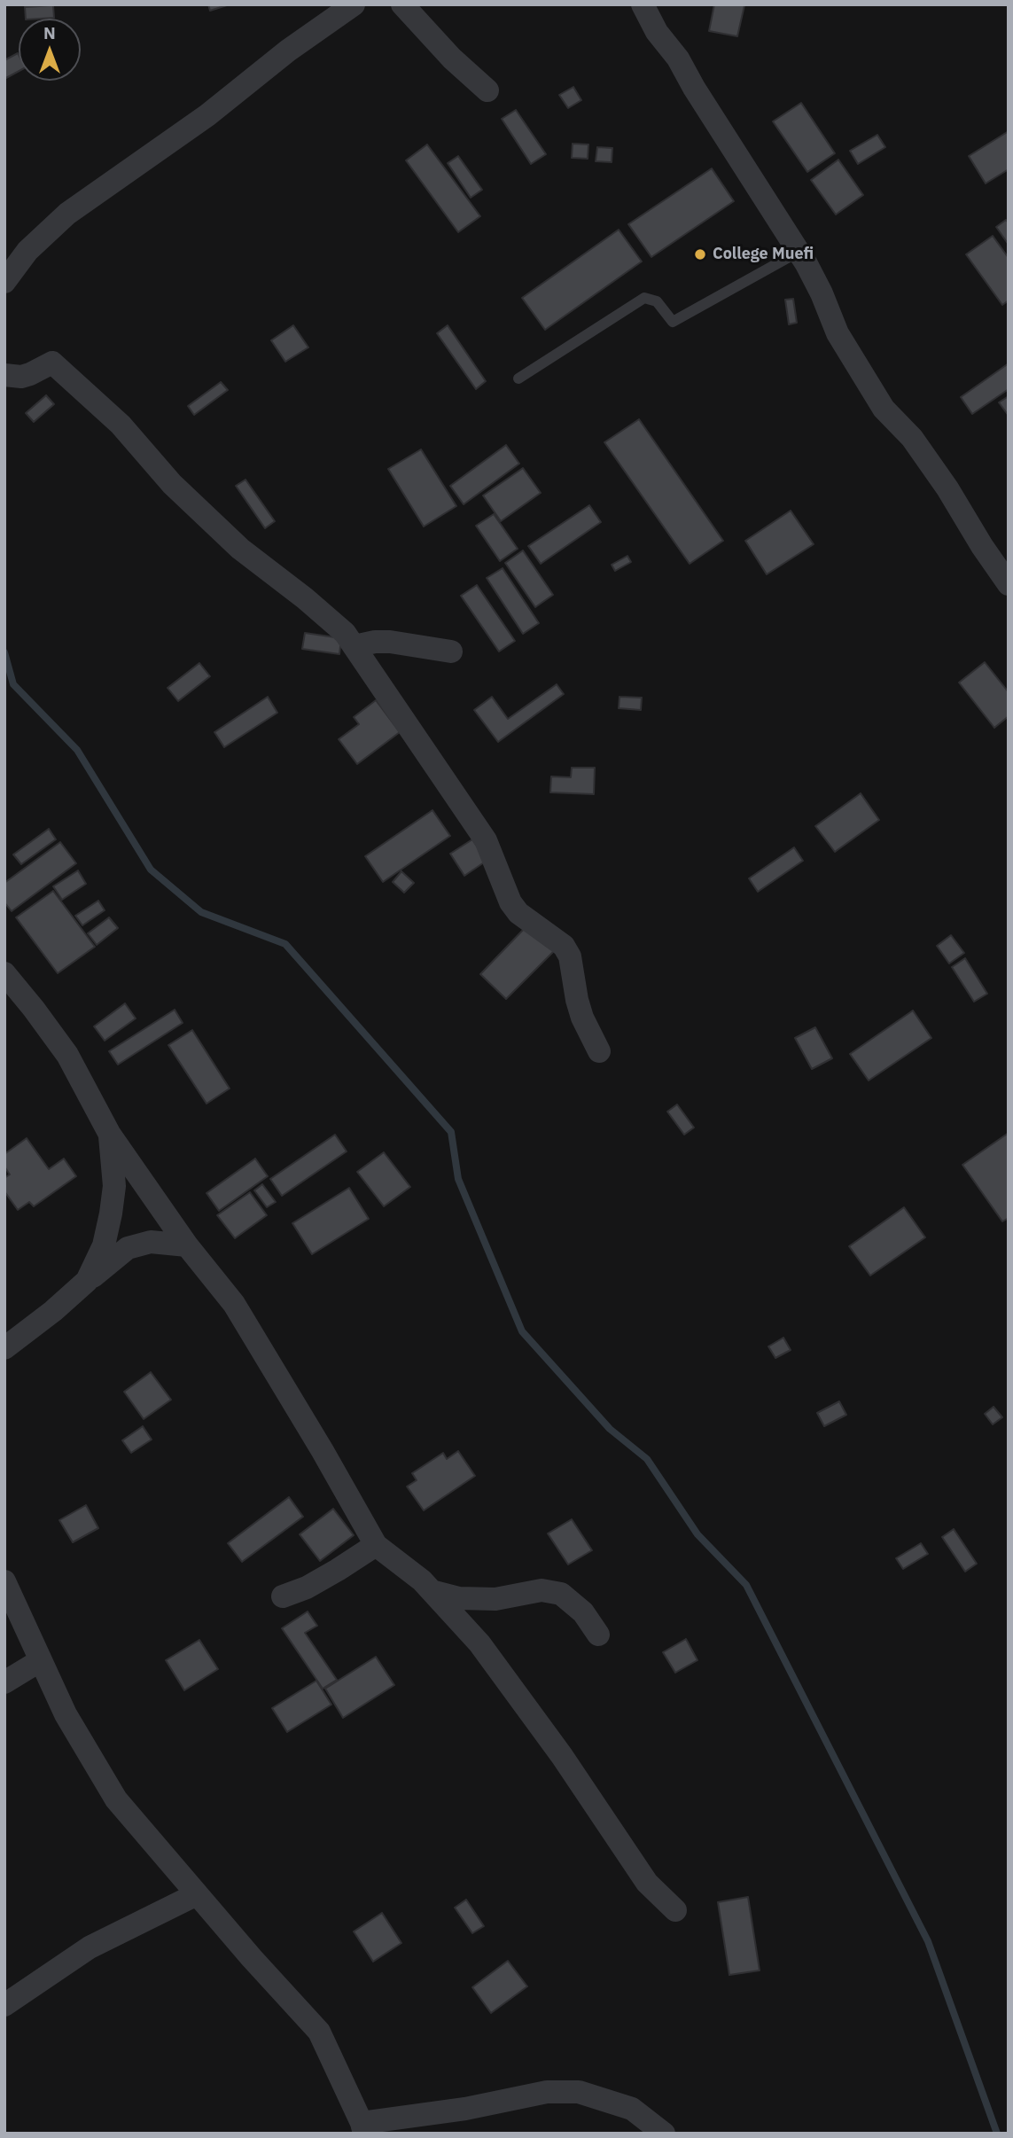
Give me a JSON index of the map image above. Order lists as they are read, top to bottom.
{
  "places": ["College Muefi"],
  "north": "top"
}
